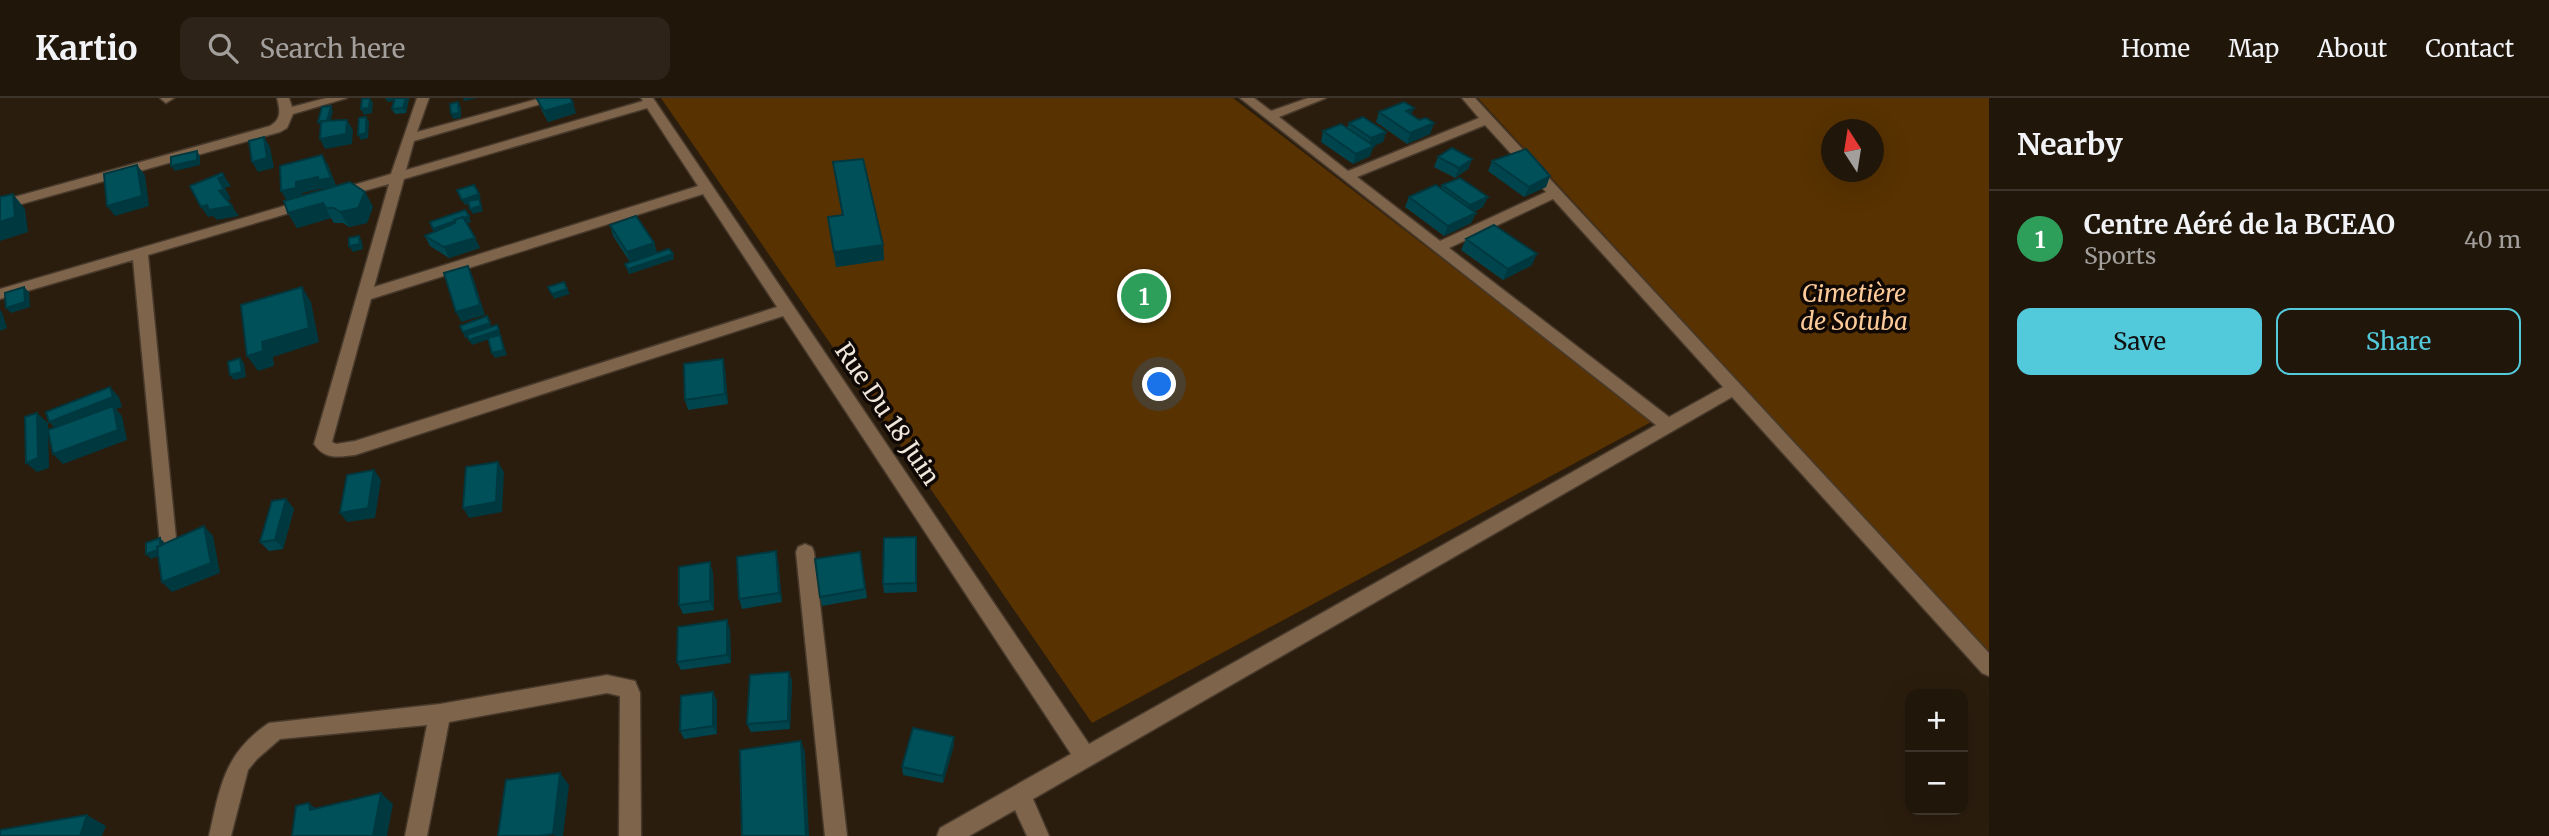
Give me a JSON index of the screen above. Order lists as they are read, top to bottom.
{
  "streets": {
    "street": ["Rue Du 18 Juin"]
  },
  "parks": ["Cimetière de Sotuba"],
  "north": "top",
  "page": {
    "header": "Kartio",
    "search": "Search here",
    "nav": [
      "Home",
      "Map",
      "About",
      "Contact"
    ],
    "heading": "Nearby",
    "list": [
      {
        "mark": "1",
        "name": "Centre Aéré de la BCEAO",
        "note": "Sports",
        "value": "40 m"
      }
    ],
    "pins": "1",
    "buttons": ["Save", "Share"],
    "map_buttons": ["+", "−"]
  }
}
